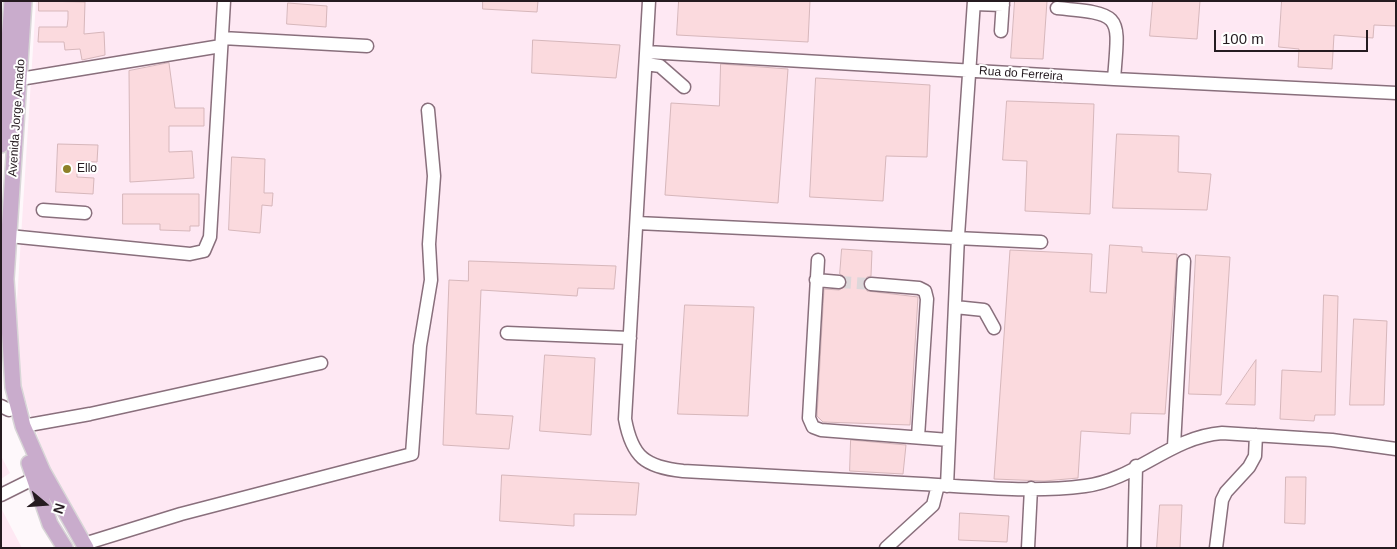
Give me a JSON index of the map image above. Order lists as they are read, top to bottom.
{
  "streets": {
    "main road": ["Avenida Jorge Amado"],
    "street": ["Rua do Ferreira"]
  },
  "places": ["Ello"],
  "scale_bar": "100 m",
  "north": "right"
}
